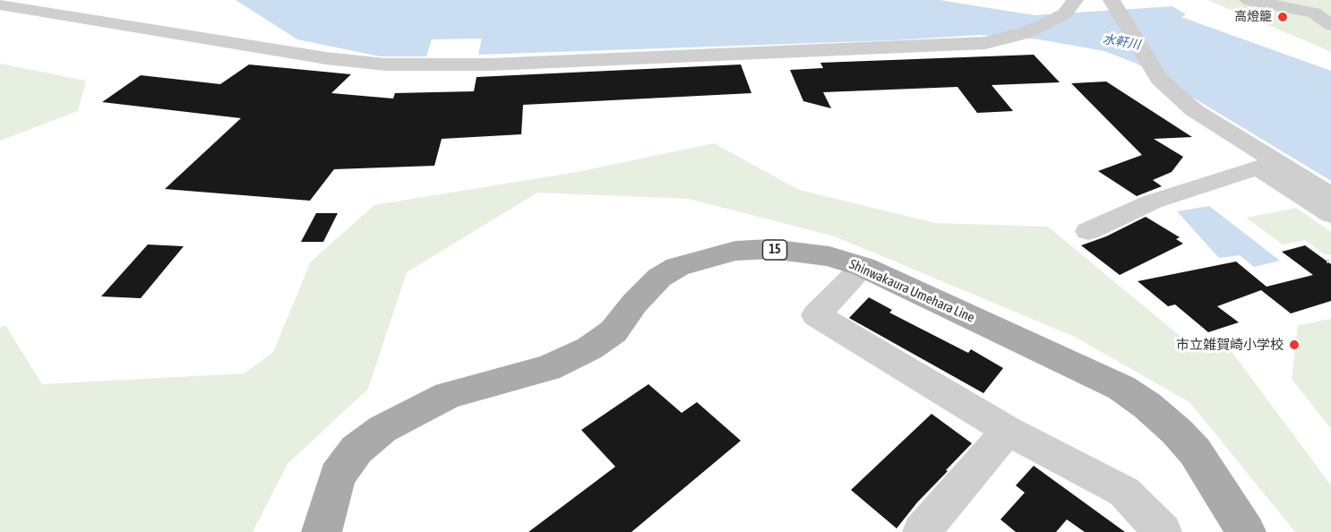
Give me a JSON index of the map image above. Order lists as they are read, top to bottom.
{
  "streets": {
    "main road": ["15", "Shinwakaura Umehara Line"]
  },
  "water": ["水軒川"],
  "places": ["高燈籠", "市立雑賀崎小学校"]
}
